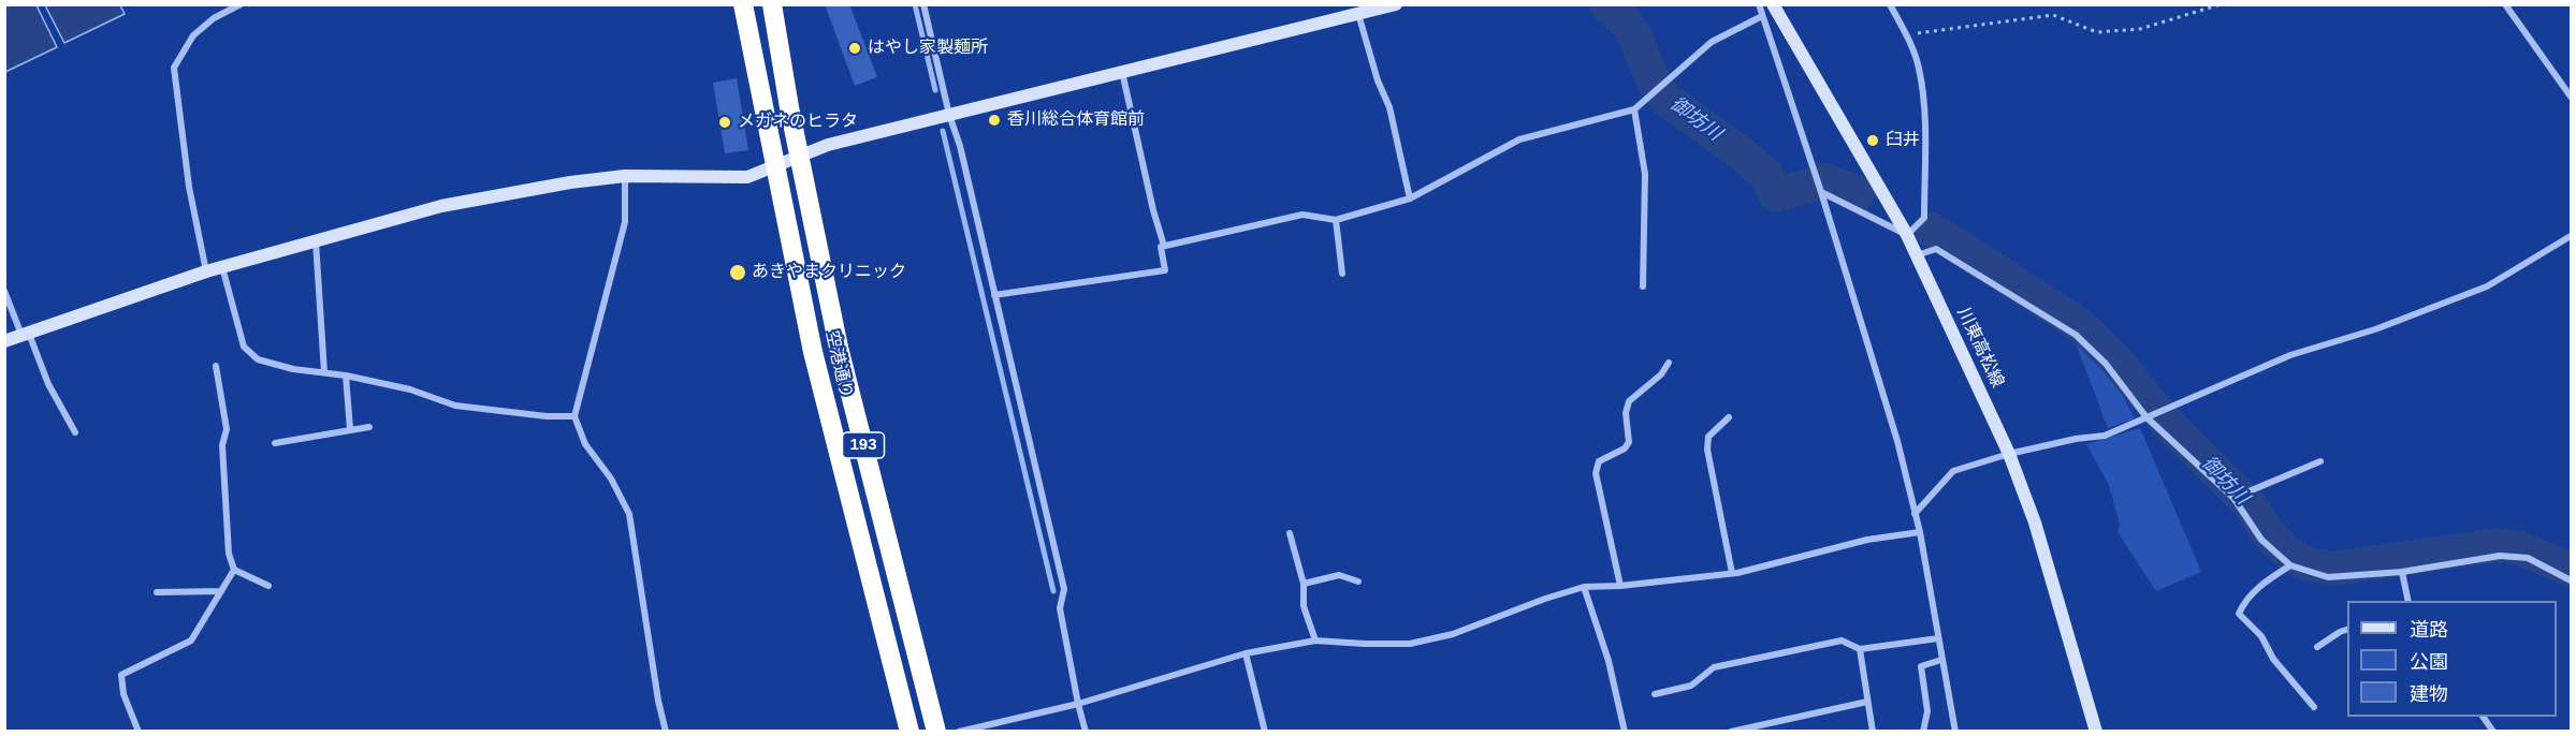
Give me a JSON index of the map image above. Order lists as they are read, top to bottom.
{
  "streets": {
    "highway": ["空港通り", "193"],
    "street": ["川東高松線"]
  },
  "water": ["御坊川"],
  "places": [
    "はやし家製麺所",
    "香川総合体育館前",
    "メガネのヒラタ",
    "臼井",
    "あきやまクリニック"
  ],
  "legend": ["道路", "公園", "建物"]
}
